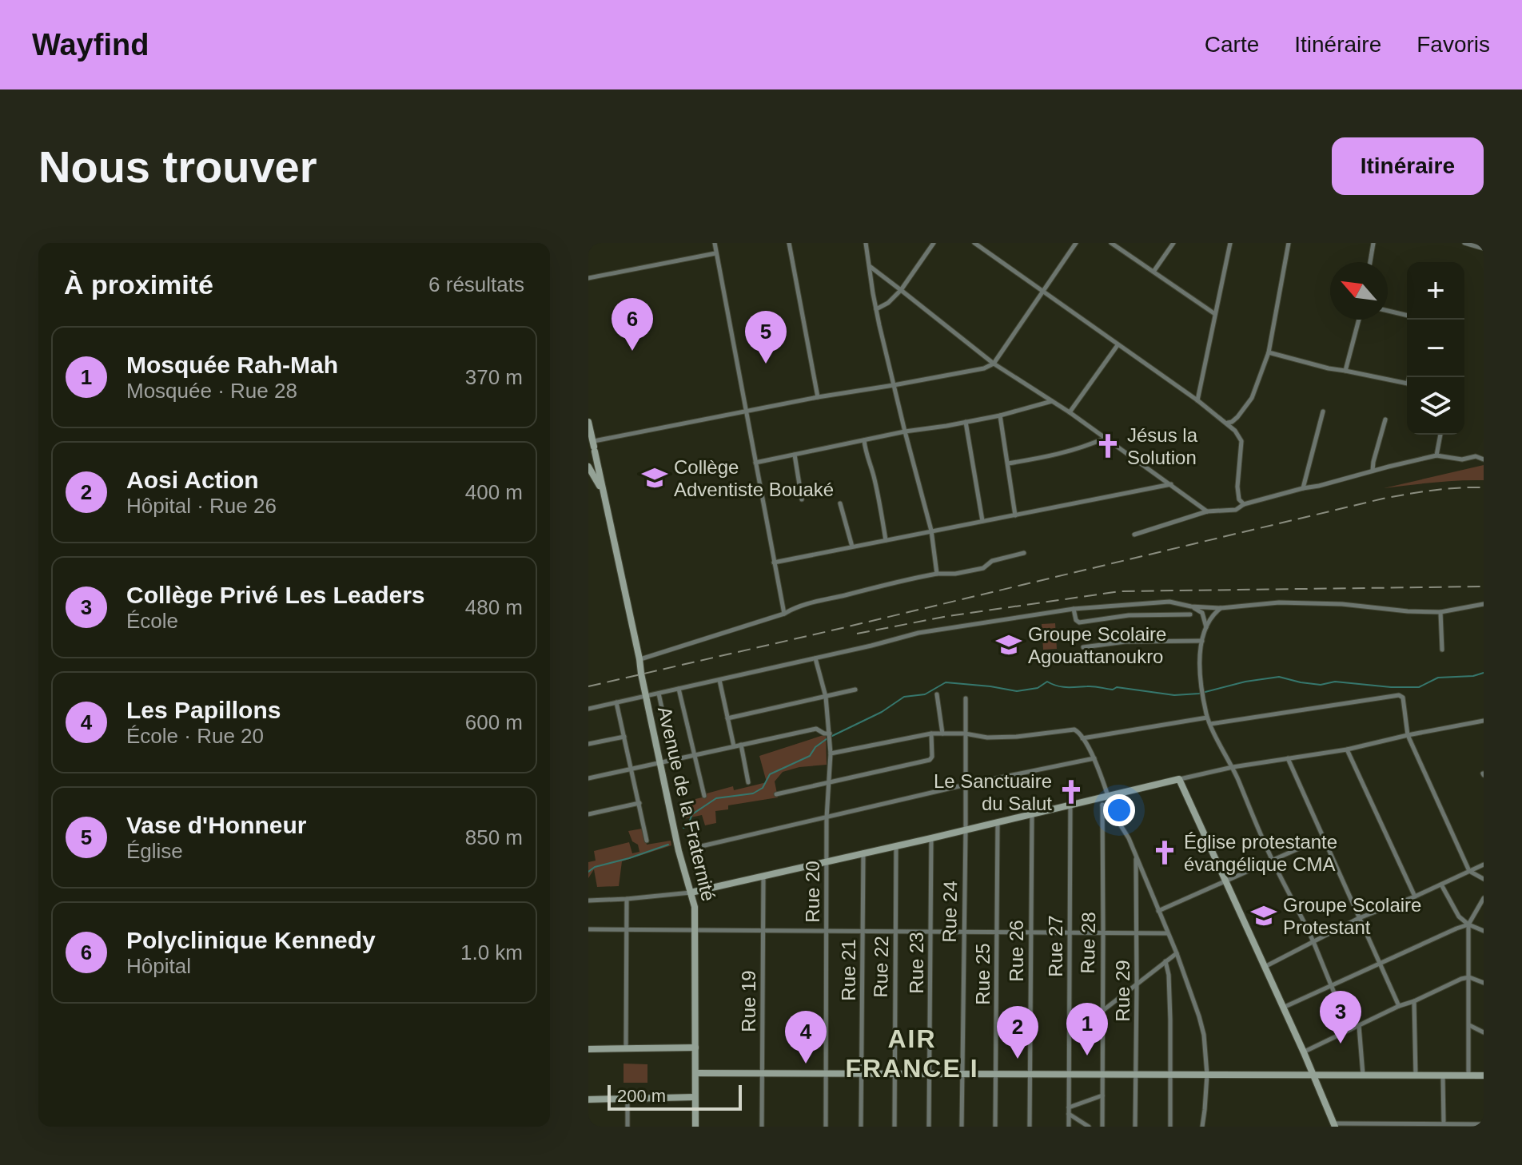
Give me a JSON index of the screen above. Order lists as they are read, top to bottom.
{
  "streets": {
    "main road": ["Avenue de la Fraternité"],
    "street": [
      "Rue 20",
      "Rue 24",
      "Rue 28",
      "Rue 27",
      "Rue 26",
      "Rue 23",
      "Rue 22",
      "Rue 21",
      "Rue 25",
      "Rue 29",
      "Rue 19"
    ]
  },
  "districts": ["AIR FRANCE I"],
  "places": {
    "church": ["Jésus la Solution", "Le Sanctuaire du Salut", "Église protestante évangélique CMA"],
    "school or university": ["Collège Adventiste Bouaké", "Groupe Scolaire Agouattanoukro", "Groupe Scolaire Protestant"]
  },
  "scale_bar": "200 m",
  "north": "top left",
  "page": {
    "header": "Wayfind",
    "nav": ["Carte", "Itinéraire", "Favoris"],
    "buttons": "Itinéraire",
    "title": "Nous trouver",
    "heading": ["À proximité", "6 résultats"],
    "map_buttons": ["+", "−"],
    "pins": [
      "6",
      "5",
      "3",
      "1",
      "2",
      "4"
    ],
    "list": [
      {
        "mark": "1",
        "name": "Mosquée Rah-Mah",
        "note": "Mosquée · Rue 28",
        "value": "370 m"
      },
      {
        "mark": "2",
        "name": "Aosi Action",
        "note": "Hôpital · Rue 26",
        "value": "400 m"
      },
      {
        "mark": "3",
        "name": "Collège Privé Les Leaders",
        "note": "École",
        "value": "480 m"
      },
      {
        "mark": "4",
        "name": "Les Papillons",
        "note": "École · Rue 20",
        "value": "600 m"
      },
      {
        "mark": "5",
        "name": "Vase d'Honneur",
        "note": "Église",
        "value": "850 m"
      },
      {
        "mark": "6",
        "name": "Polyclinique Kennedy",
        "note": "Hôpital",
        "value": "1.0 km"
      }
    ],
    "scale": "200 m"
  }
}
